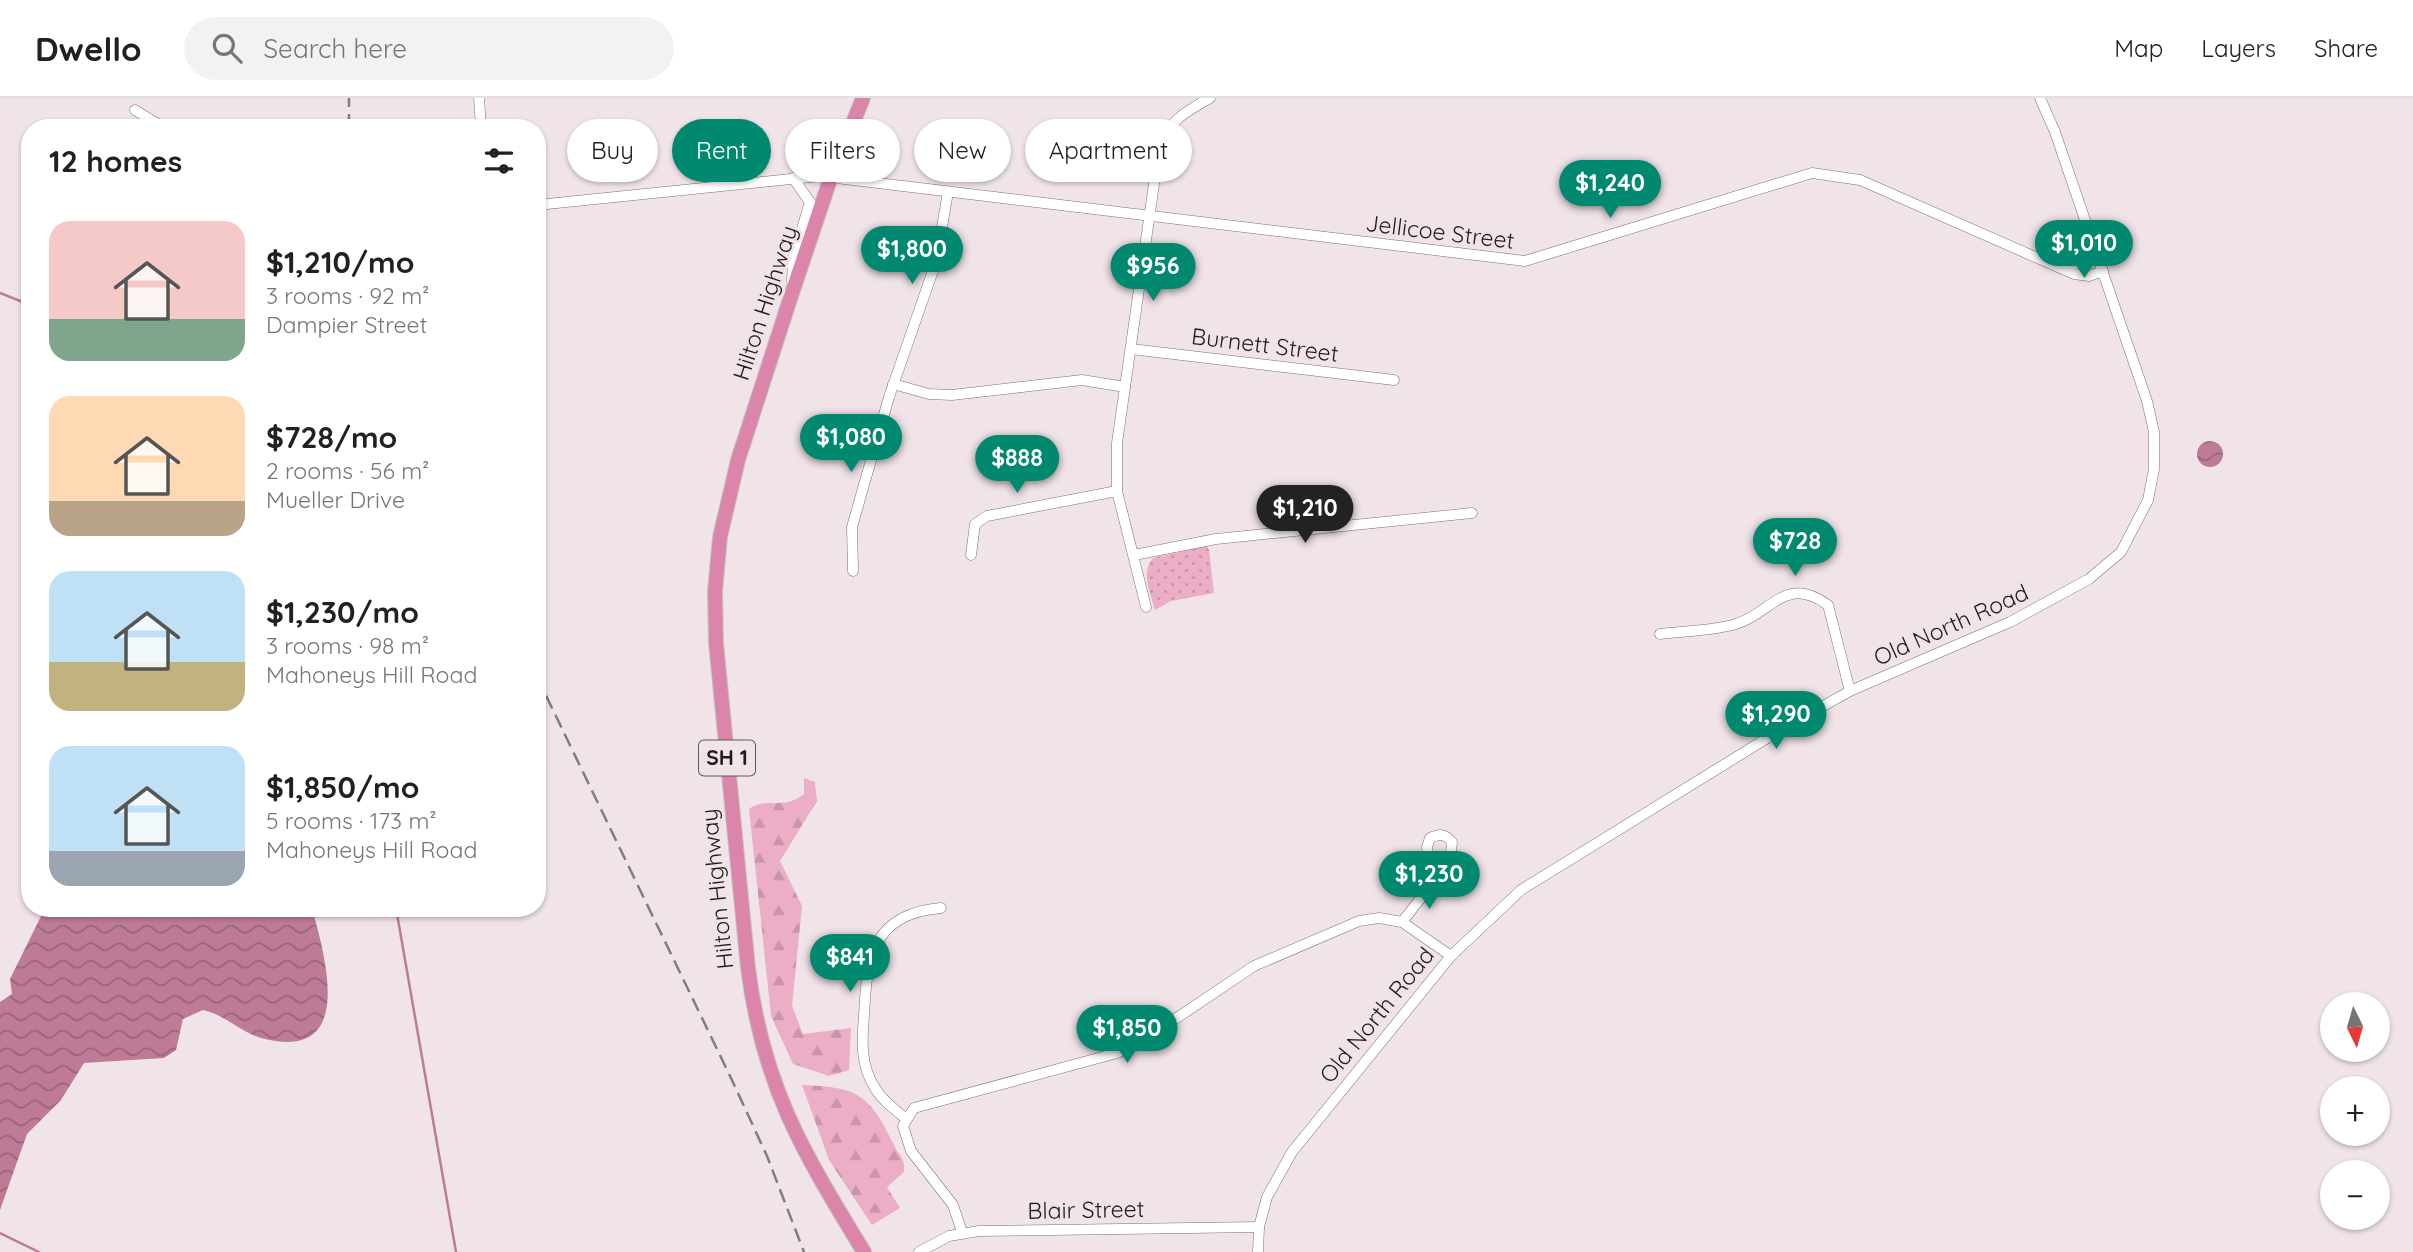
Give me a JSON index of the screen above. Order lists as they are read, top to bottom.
{
  "streets": {
    "highway": ["Hilton Highway", "SH 1"],
    "street": [
      "Jellicoe Street",
      "Burnett Street",
      "Old North Road",
      "Blair Street"
    ]
  },
  "crossings": [
    ["Jellicoe Street", "Old North Road"],
    ["Old North Road", "Blair Street"]
  ],
  "north": "bottom",
  "page": {
    "header": "Dwello",
    "search": "Search here",
    "nav": ["Map", "Layers", "Share"],
    "chip": [
      "Buy",
      "Rent",
      "Filters",
      "New",
      "Apartment"
    ],
    "heading": "12 homes",
    "price": [
      "$1,240",
      "$1,010",
      "$1,800",
      "$956",
      "$1,080",
      "$888",
      "$1,210",
      "$728",
      "$1,290",
      "$1,230",
      "$841",
      "$1,850"
    ],
    "list": [
      {
        "name": "$1,210/mo",
        "note": "3 rooms · 92 m² · Dampier Street"
      },
      {
        "name": "$728/mo",
        "note": "2 rooms · 56 m² · Mueller Drive"
      },
      {
        "name": "$1,230/mo",
        "note": "3 rooms · 98 m² · Mahoneys Hill Road"
      },
      {
        "name": "$1,850/mo",
        "note": "5 rooms · 173 m² · Mahoneys Hill Road"
      }
    ],
    "map_buttons": ["+", "−"]
  }
}
